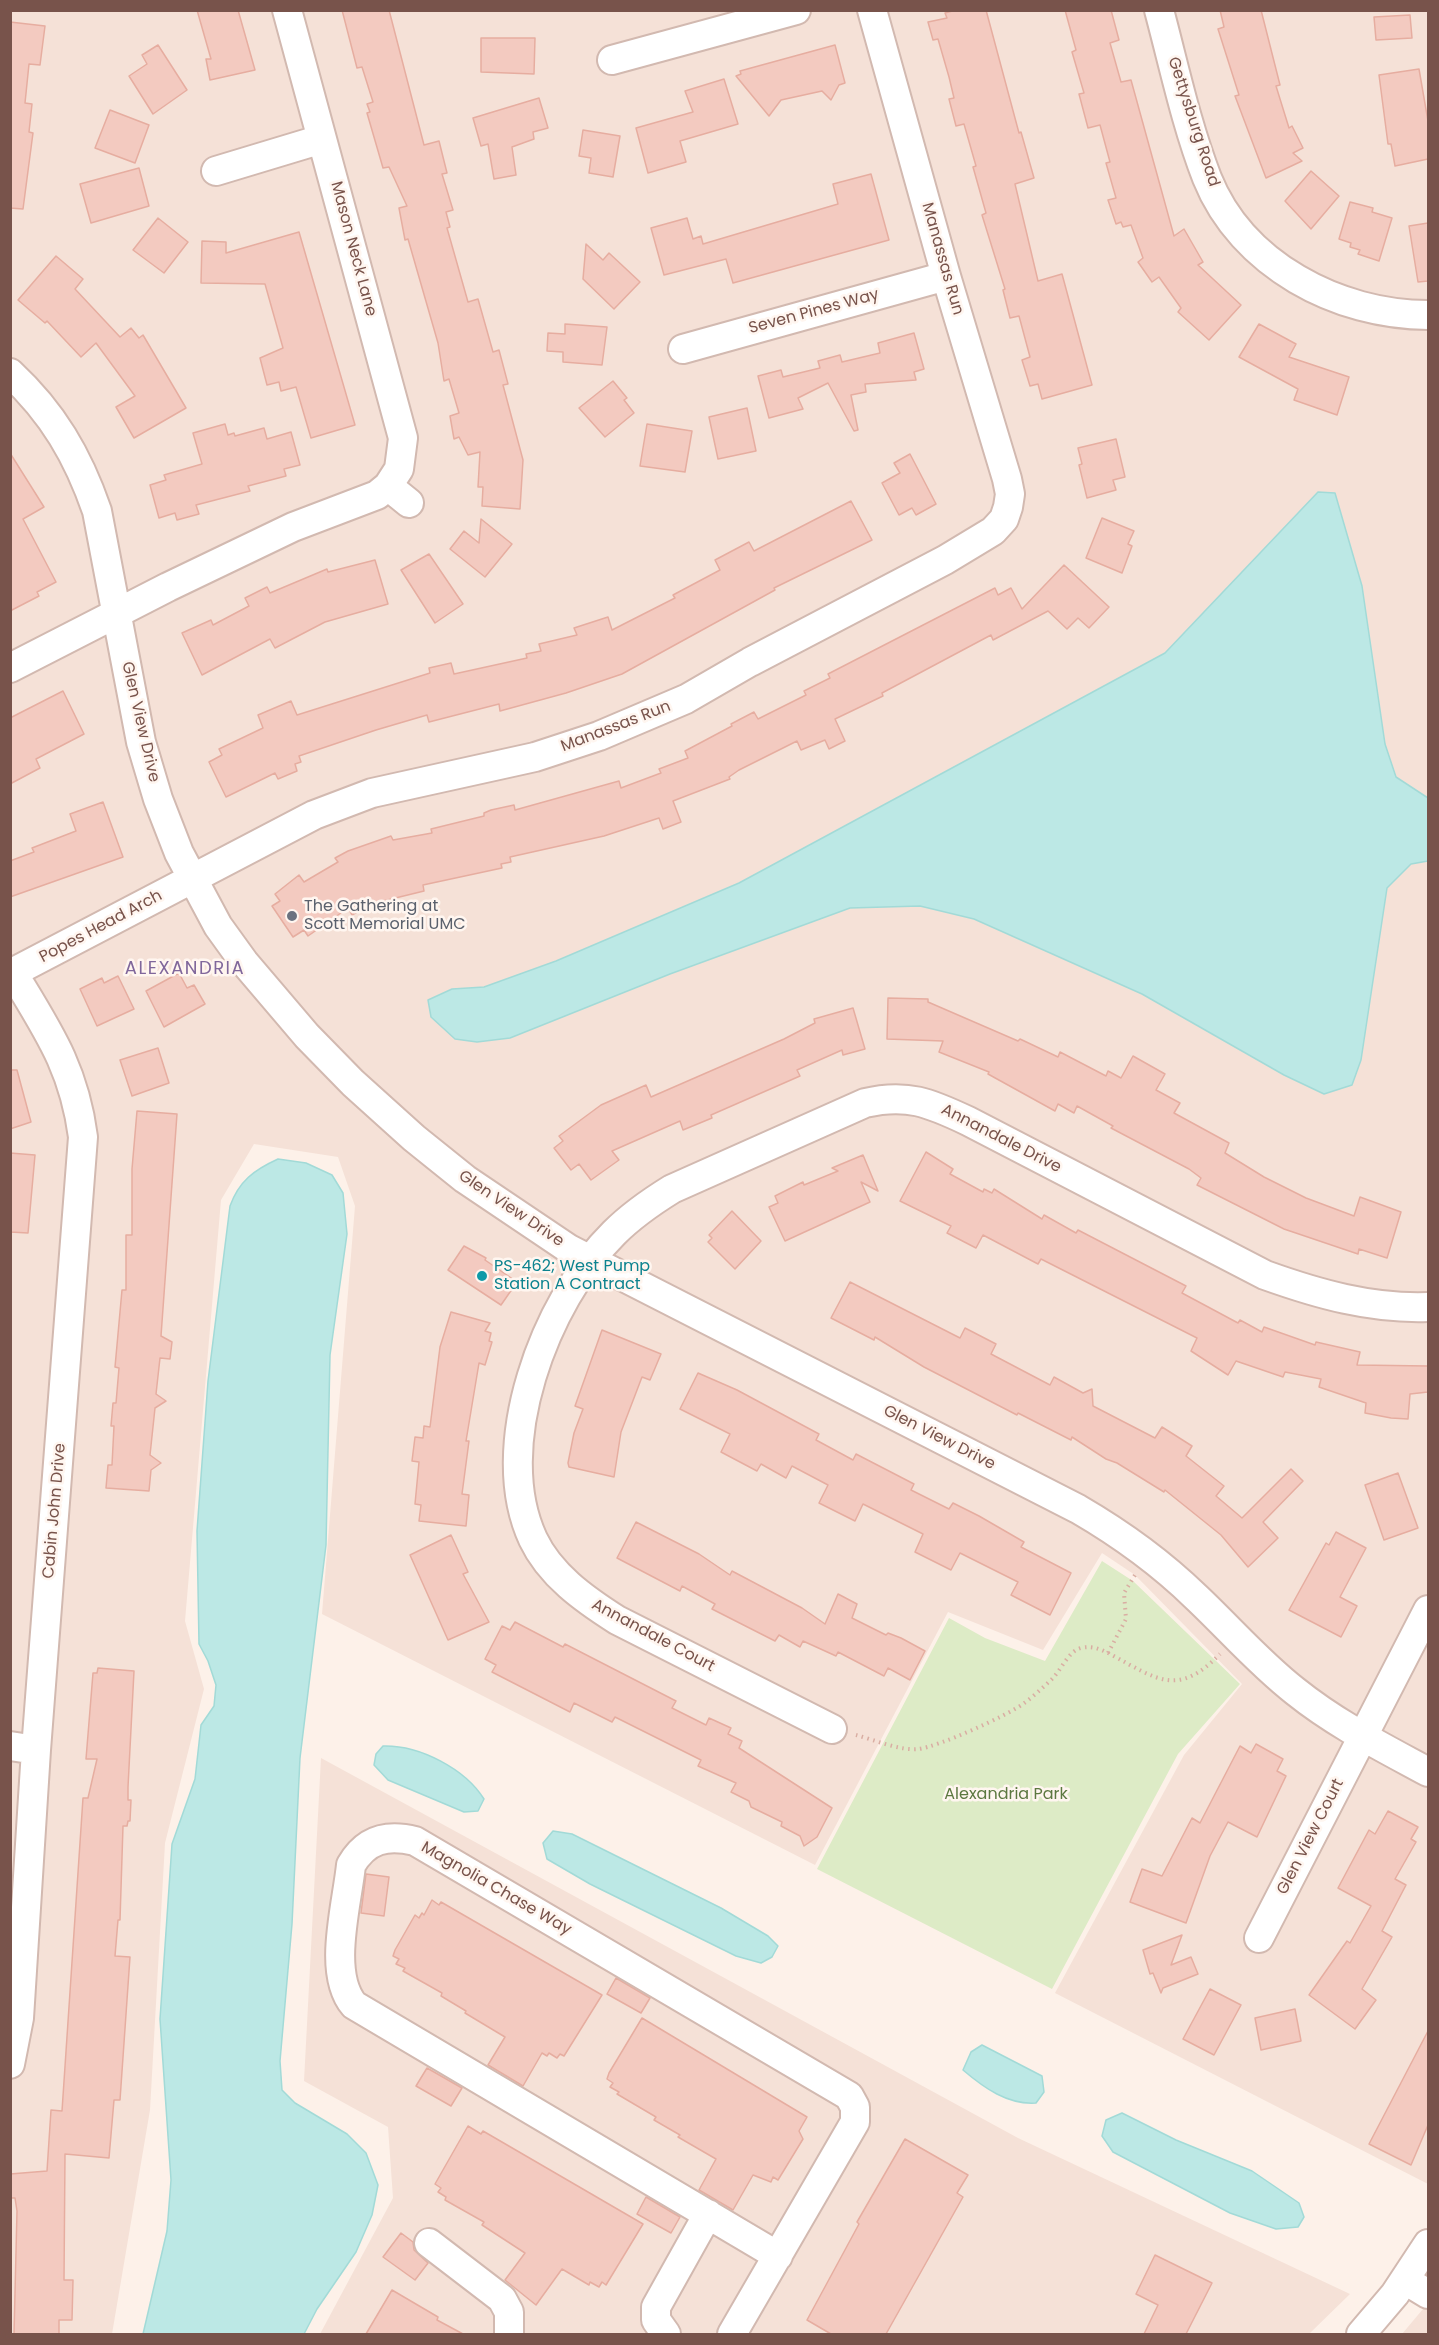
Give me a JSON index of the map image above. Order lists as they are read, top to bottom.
{
  "streets": {
    "street": [
      "Gettysburg Road",
      "Mason Neck Lane",
      "Manassas Run",
      "Seven Pines Way",
      "Glen View Drive",
      "Popes Head Arch",
      "Annandale Drive",
      "Cabin John Drive",
      "Annandale Court",
      "Glen View Court",
      "Magnolia Chase Way"
    ]
  },
  "crossings": [
    ["Mason Neck Lane", "Glen View Drive"],
    ["Manassas Run", "Seven Pines Way"],
    ["Manassas Run", "Glen View Drive"],
    ["Manassas Run", "Popes Head Arch"],
    ["Glen View Drive", "Popes Head Arch"],
    ["Glen View Drive", "Annandale Drive"],
    ["Glen View Drive", "Annandale Court"],
    ["Glen View Drive", "Glen View Court"],
    ["Popes Head Arch", "Cabin John Drive"],
    ["Annandale Drive", "Annandale Court"]
  ],
  "districts": ["ALEXANDRIA"],
  "parks": ["Alexandria Park"],
  "places": ["The Gathering at Scott Memorial UMC", "PS-462; West Pump Station A Contract"]
}
